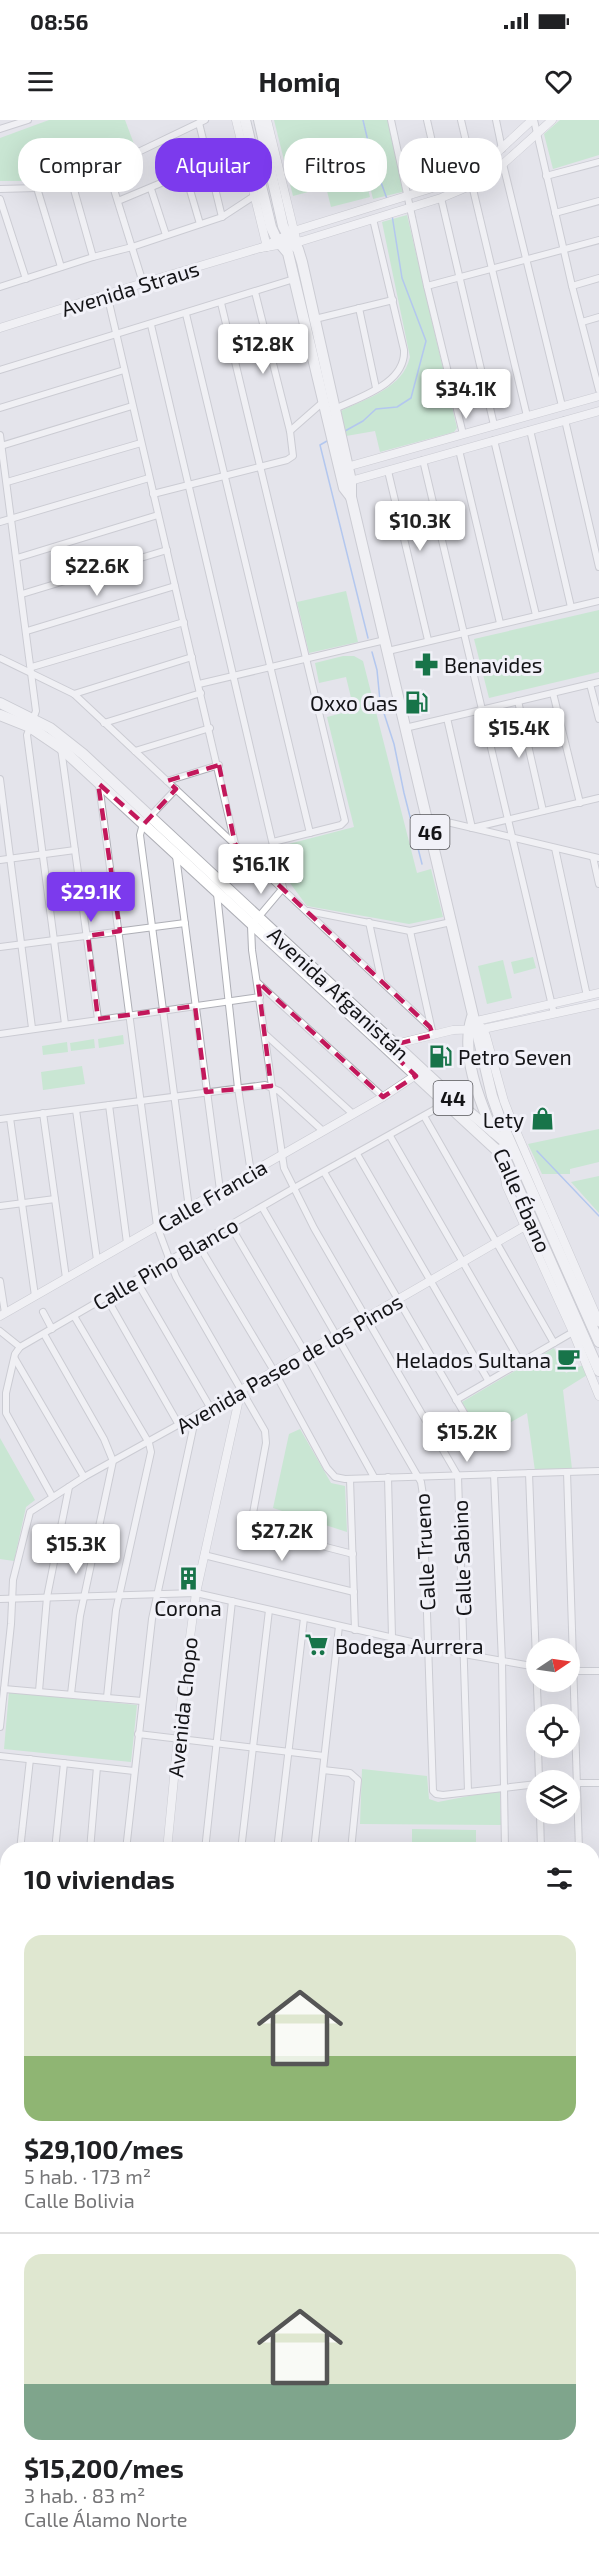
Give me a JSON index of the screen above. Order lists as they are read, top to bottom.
{
  "streets": {
    "main road": [
      "46",
      "Avenida Afganistán",
      "44",
      "Calle Ébano"
    ],
    "street": [
      "Avenida Straus",
      "Calle Francia",
      "Calle Pino Blanco",
      "Avenida Paseo de los Pinos",
      "Calle Trueno",
      "Calle Sabino",
      "Avenida Chopo"
    ]
  },
  "crossings": [
    ["Avenida Straus", "46"],
    ["46", "Calle Ébano"],
    ["Avenida Afganistán", "Calle Francia"],
    ["Avenida Afganistán", "Calle Ébano"],
    ["Avenida Afganistán", "Calle Pino Blanco"],
    ["Avenida Afganistán", "Calle Sabino"],
    ["Calle Francia", "Calle Sabino"],
    ["Calle Pino Blanco", "Calle Trueno"],
    ["Calle Pino Blanco", "Calle Sabino"],
    ["Avenida Paseo de los Pinos", "Calle Trueno"],
    ["Avenida Paseo de los Pinos", "Calle Sabino"],
    ["Avenida Paseo de los Pinos", "Avenida Chopo"],
    ["Calle Trueno", "Calle Sabino"]
  ],
  "places": {
    "pharmacy": ["Benavides"],
    "fuel station": ["Oxxo Gas", "Petro Seven"],
    "shop": ["Lety"],
    "cafe": ["Helados Sultana"],
    "building": ["Corona"],
    "supermarket": ["Bodega Aurrera"]
  },
  "north": "right",
  "page": {
    "status": "08:56",
    "header": "Homiq",
    "chip": [
      "Comprar",
      "Alquilar",
      "Filtros",
      "Nuevo"
    ],
    "price": [
      "$12.8K",
      "$34.1K",
      "$10.3K",
      "$22.6K",
      "$15.4K",
      "$16.1K",
      "$29.1K",
      "$15.2K",
      "$27.2K",
      "$15.3K"
    ],
    "heading": "10 viviendas",
    "list": [
      {
        "name": "$29,100/mes",
        "note": "5 hab. · 173 m² · Calle Bolivia"
      },
      {
        "name": "$15,200/mes",
        "note": "3 hab. · 83 m² · Calle Álamo Norte"
      }
    ]
  }
}
